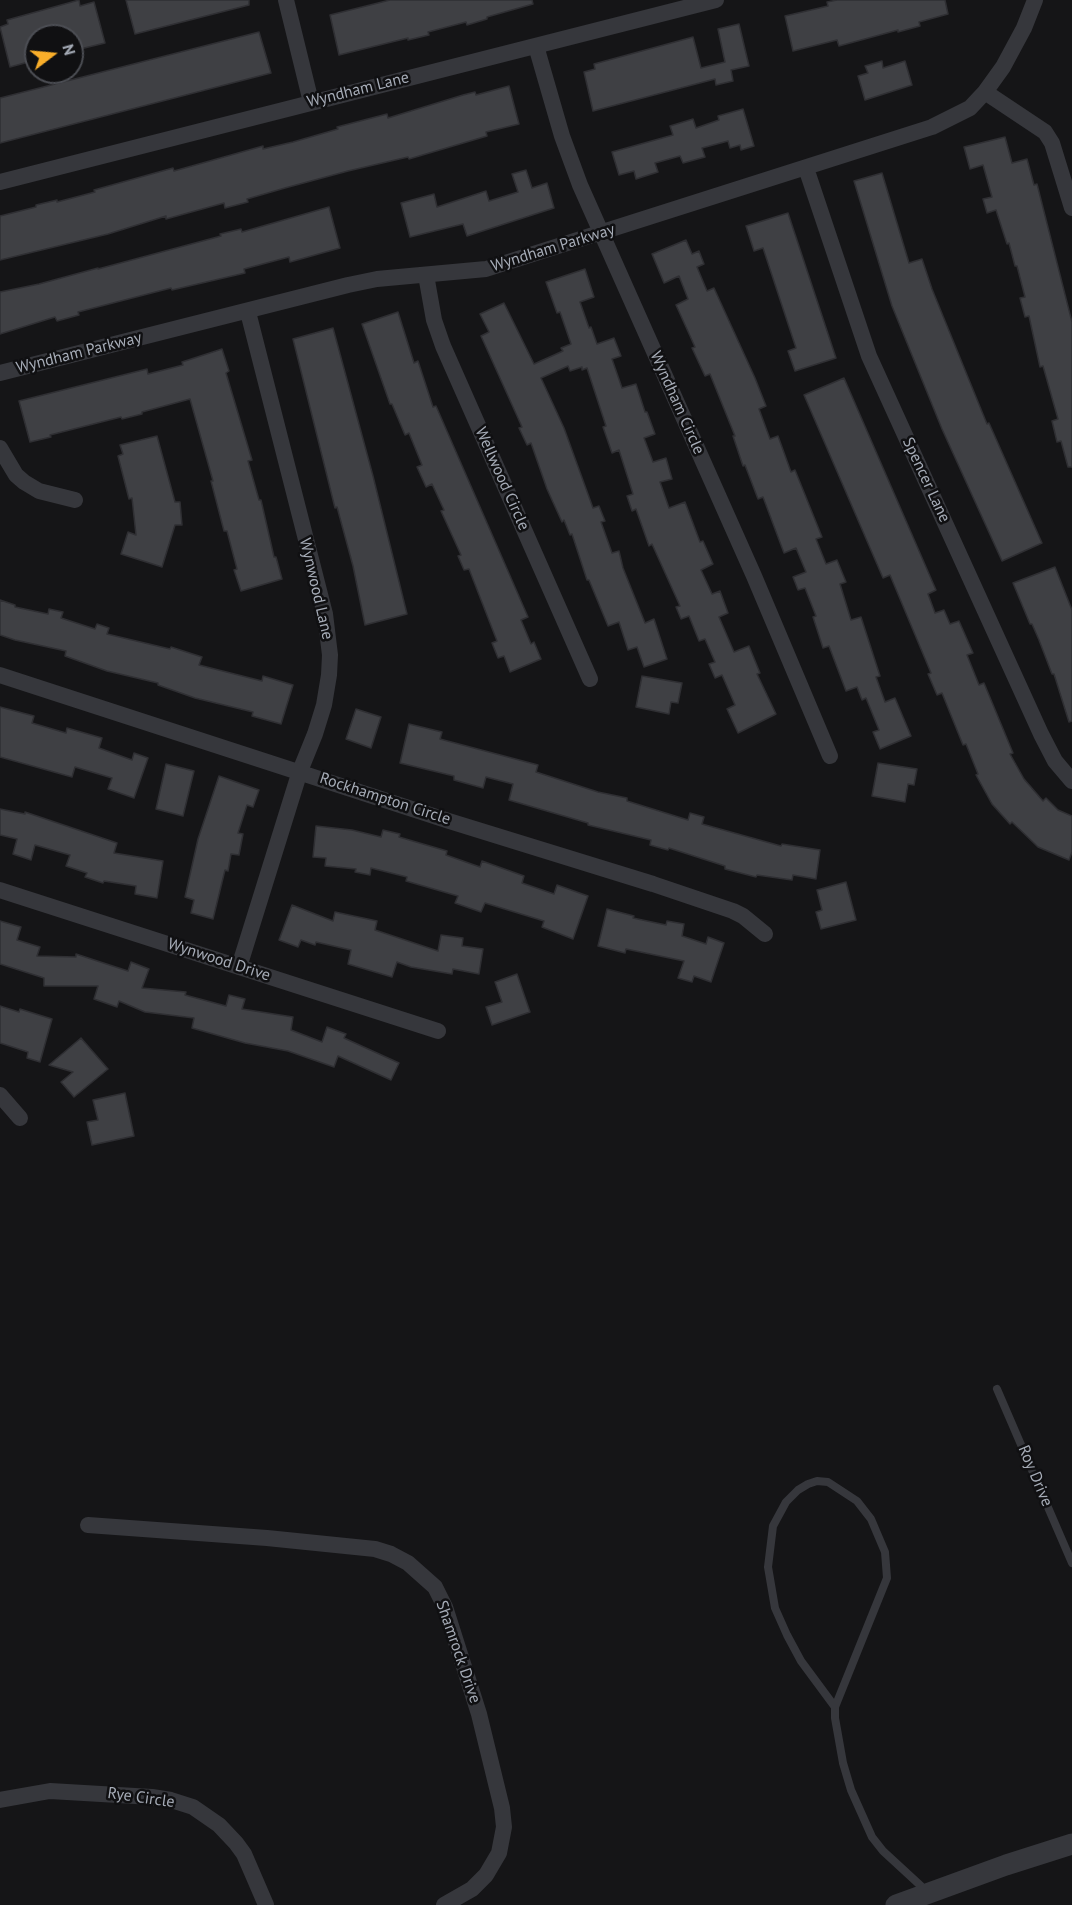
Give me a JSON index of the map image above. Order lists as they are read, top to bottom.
{
  "streets": {
    "street": [
      "Wyndham Lane",
      "Wyndham Parkway",
      "Wyndham Circle",
      "Wellwood Circle",
      "Spencer Lane",
      "Wynwood Lane",
      "Rockhampton Circle",
      "Wynwood Drive",
      "Shamrock Drive",
      "Rye Circle"
    ],
    "lane": ["Roy Drive"]
  },
  "crossings": [
    ["Wyndham Lane", "Wyndham Circle"],
    ["Wyndham Parkway", "Wyndham Circle"],
    ["Wyndham Parkway", "Wellwood Circle"],
    ["Wyndham Parkway", "Spencer Lane"],
    ["Wyndham Parkway", "Wynwood Lane"],
    ["Wynwood Lane", "Rockhampton Circle"],
    ["Wynwood Lane", "Wynwood Drive"]
  ],
  "north": "right"
}
